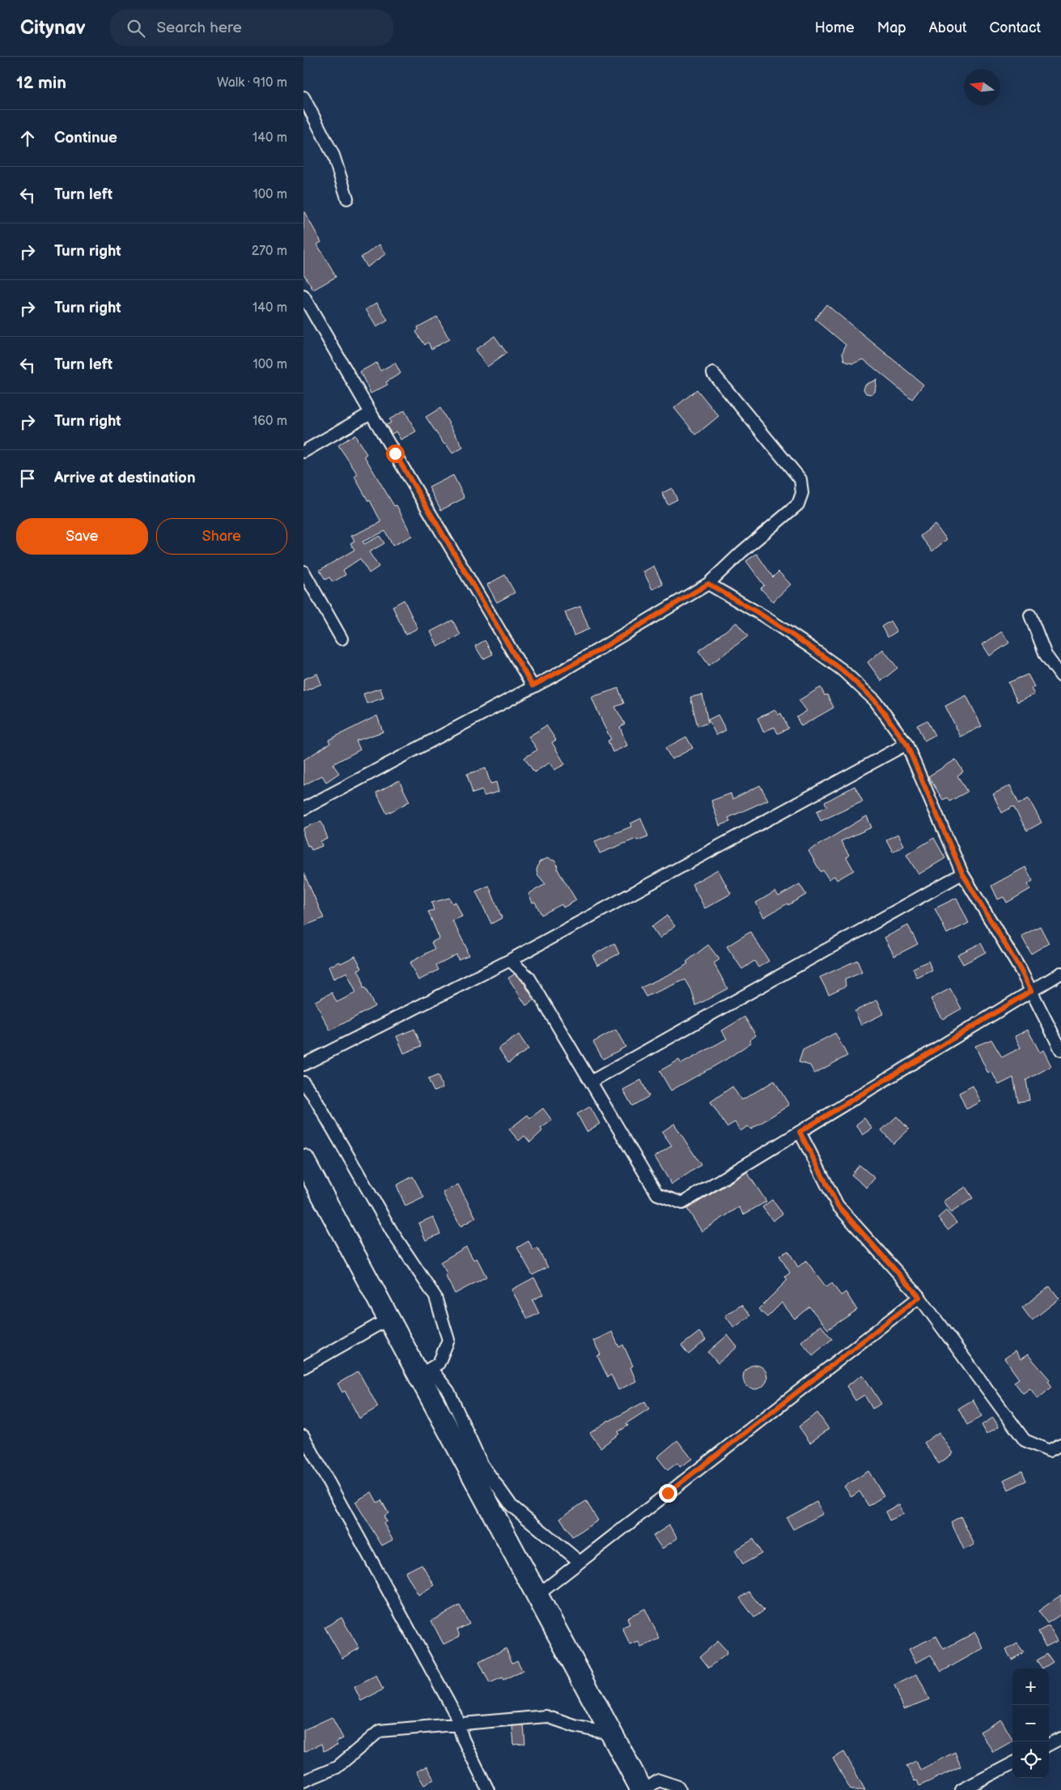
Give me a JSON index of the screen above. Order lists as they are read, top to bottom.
{
  "north": "left",
  "page": {
    "header": "Citynav",
    "search": "Search here",
    "nav": [
      "Home",
      "Map",
      "About",
      "Contact"
    ],
    "heading": ["12 min", "Walk · 910 m"],
    "list": [
      ["Continue", "140 m"],
      ["Turn left", "100 m"],
      ["Turn right", "270 m"],
      ["Turn right", "140 m"],
      ["Turn left", "100 m"],
      ["Turn right", "160 m"],
      "Arrive at destination"
    ],
    "buttons": ["Save", "Share"],
    "map_buttons": ["+", "−"]
  }
}
